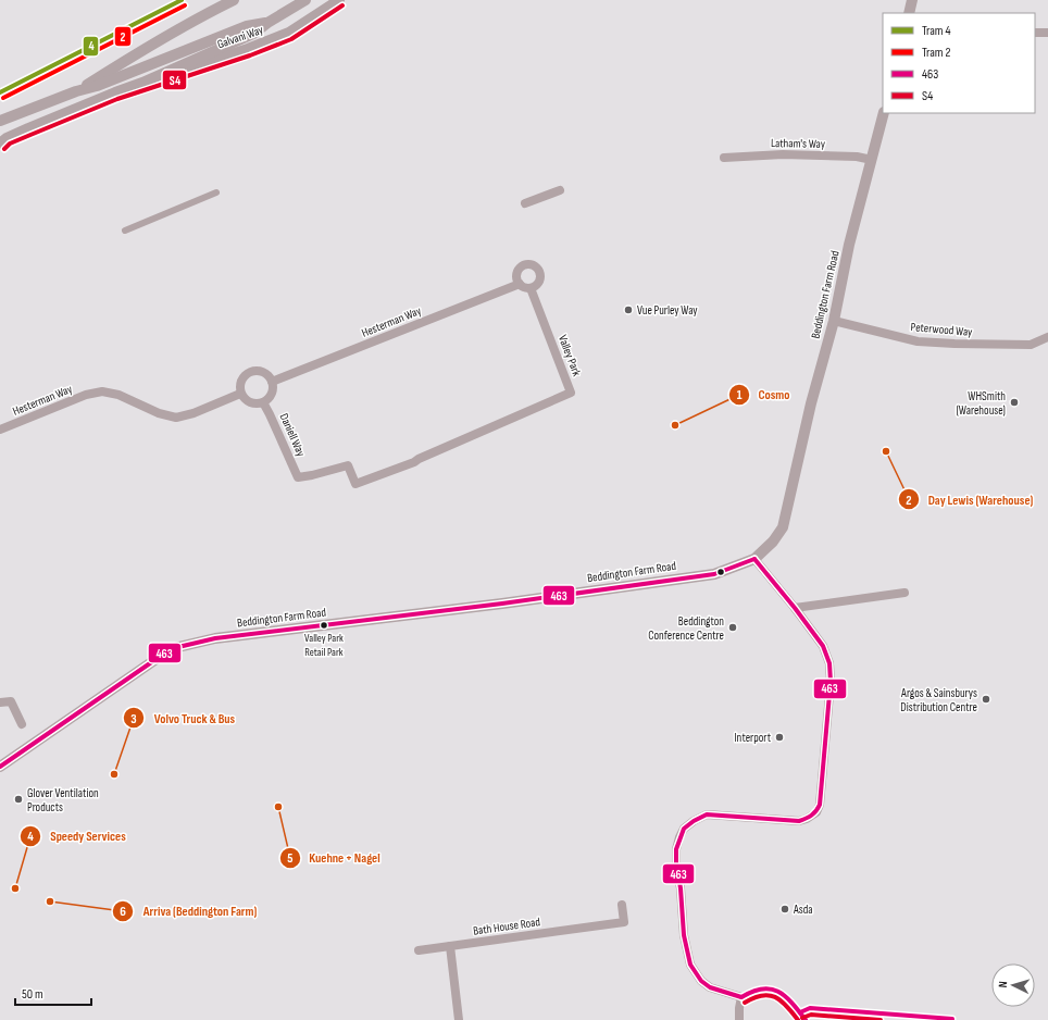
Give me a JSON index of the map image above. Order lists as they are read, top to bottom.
{
  "streets": {
    "street": [
      "Galvani Way",
      "Latham's Way",
      "Beddington Farm Road",
      "Hesterman Way",
      "Peterwood Way",
      "Valley Park",
      "Daniell Way",
      "Bath House Road"
    ]
  },
  "crossings": [
    ["Latham's Way", "Beddington Farm Road"],
    ["Beddington Farm Road", "Peterwood Way"],
    ["Hesterman Way", "Valley Park"],
    ["Hesterman Way", "Daniell Way"],
    ["Valley Park", "Daniell Way"]
  ],
  "places": [
    "Vue Purley Way",
    "WHSmith (Warehouse)",
    "Cosmo",
    "Day Lewis (Warehouse)",
    "Valley Park Retail Park",
    "Beddington Conference Centre",
    "Argos & Sainsburys Distribution Centre",
    "Interport",
    "Volvo Truck & Bus",
    "Glover Ventilation Products",
    "Kuehne + Nagel",
    "Speedy Services",
    "Arriva (Beddington Farm)",
    "Asda"
  ],
  "lines": [
    "tram line 4",
    "tram line 2",
    "transit line S4",
    "transit line 463"
  ],
  "legend": [
    "Tram 4",
    "Tram 2",
    "463",
    "S4"
  ],
  "scale_bar": "50 m",
  "north": "left"
}
